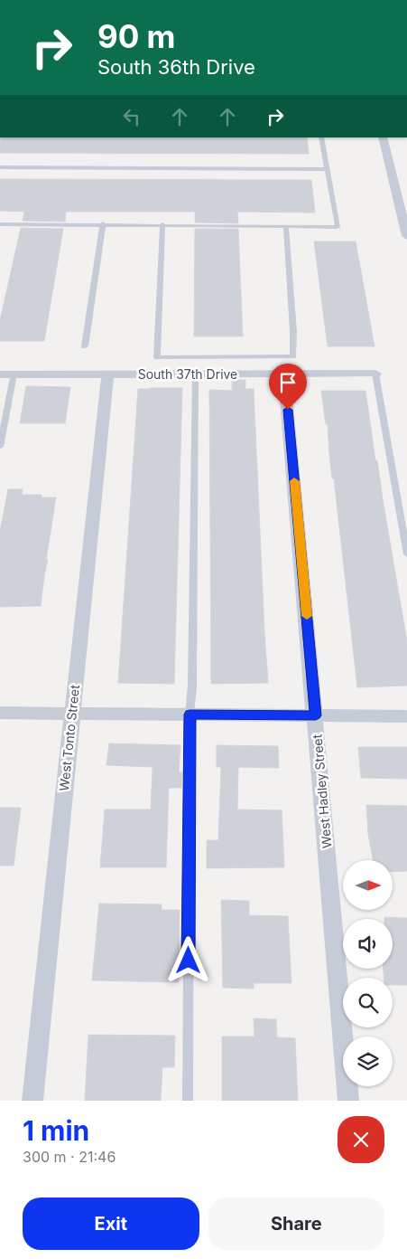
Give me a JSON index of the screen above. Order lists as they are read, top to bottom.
{
  "streets": {
    "street": ["South 37th Drive", "West Tonto Street", "West Hadley Street"]
  },
  "crossings": [
    ["South 37th Drive", "West Tonto Street"],
    ["South 37th Drive", "West Hadley Street"]
  ],
  "north": "right",
  "page": {
    "turn": ["90 m", "South 36th Drive"],
    "heading": ["1 min", "300 m · 21:46"],
    "buttons": ["Exit", "Share"]
  }
}
